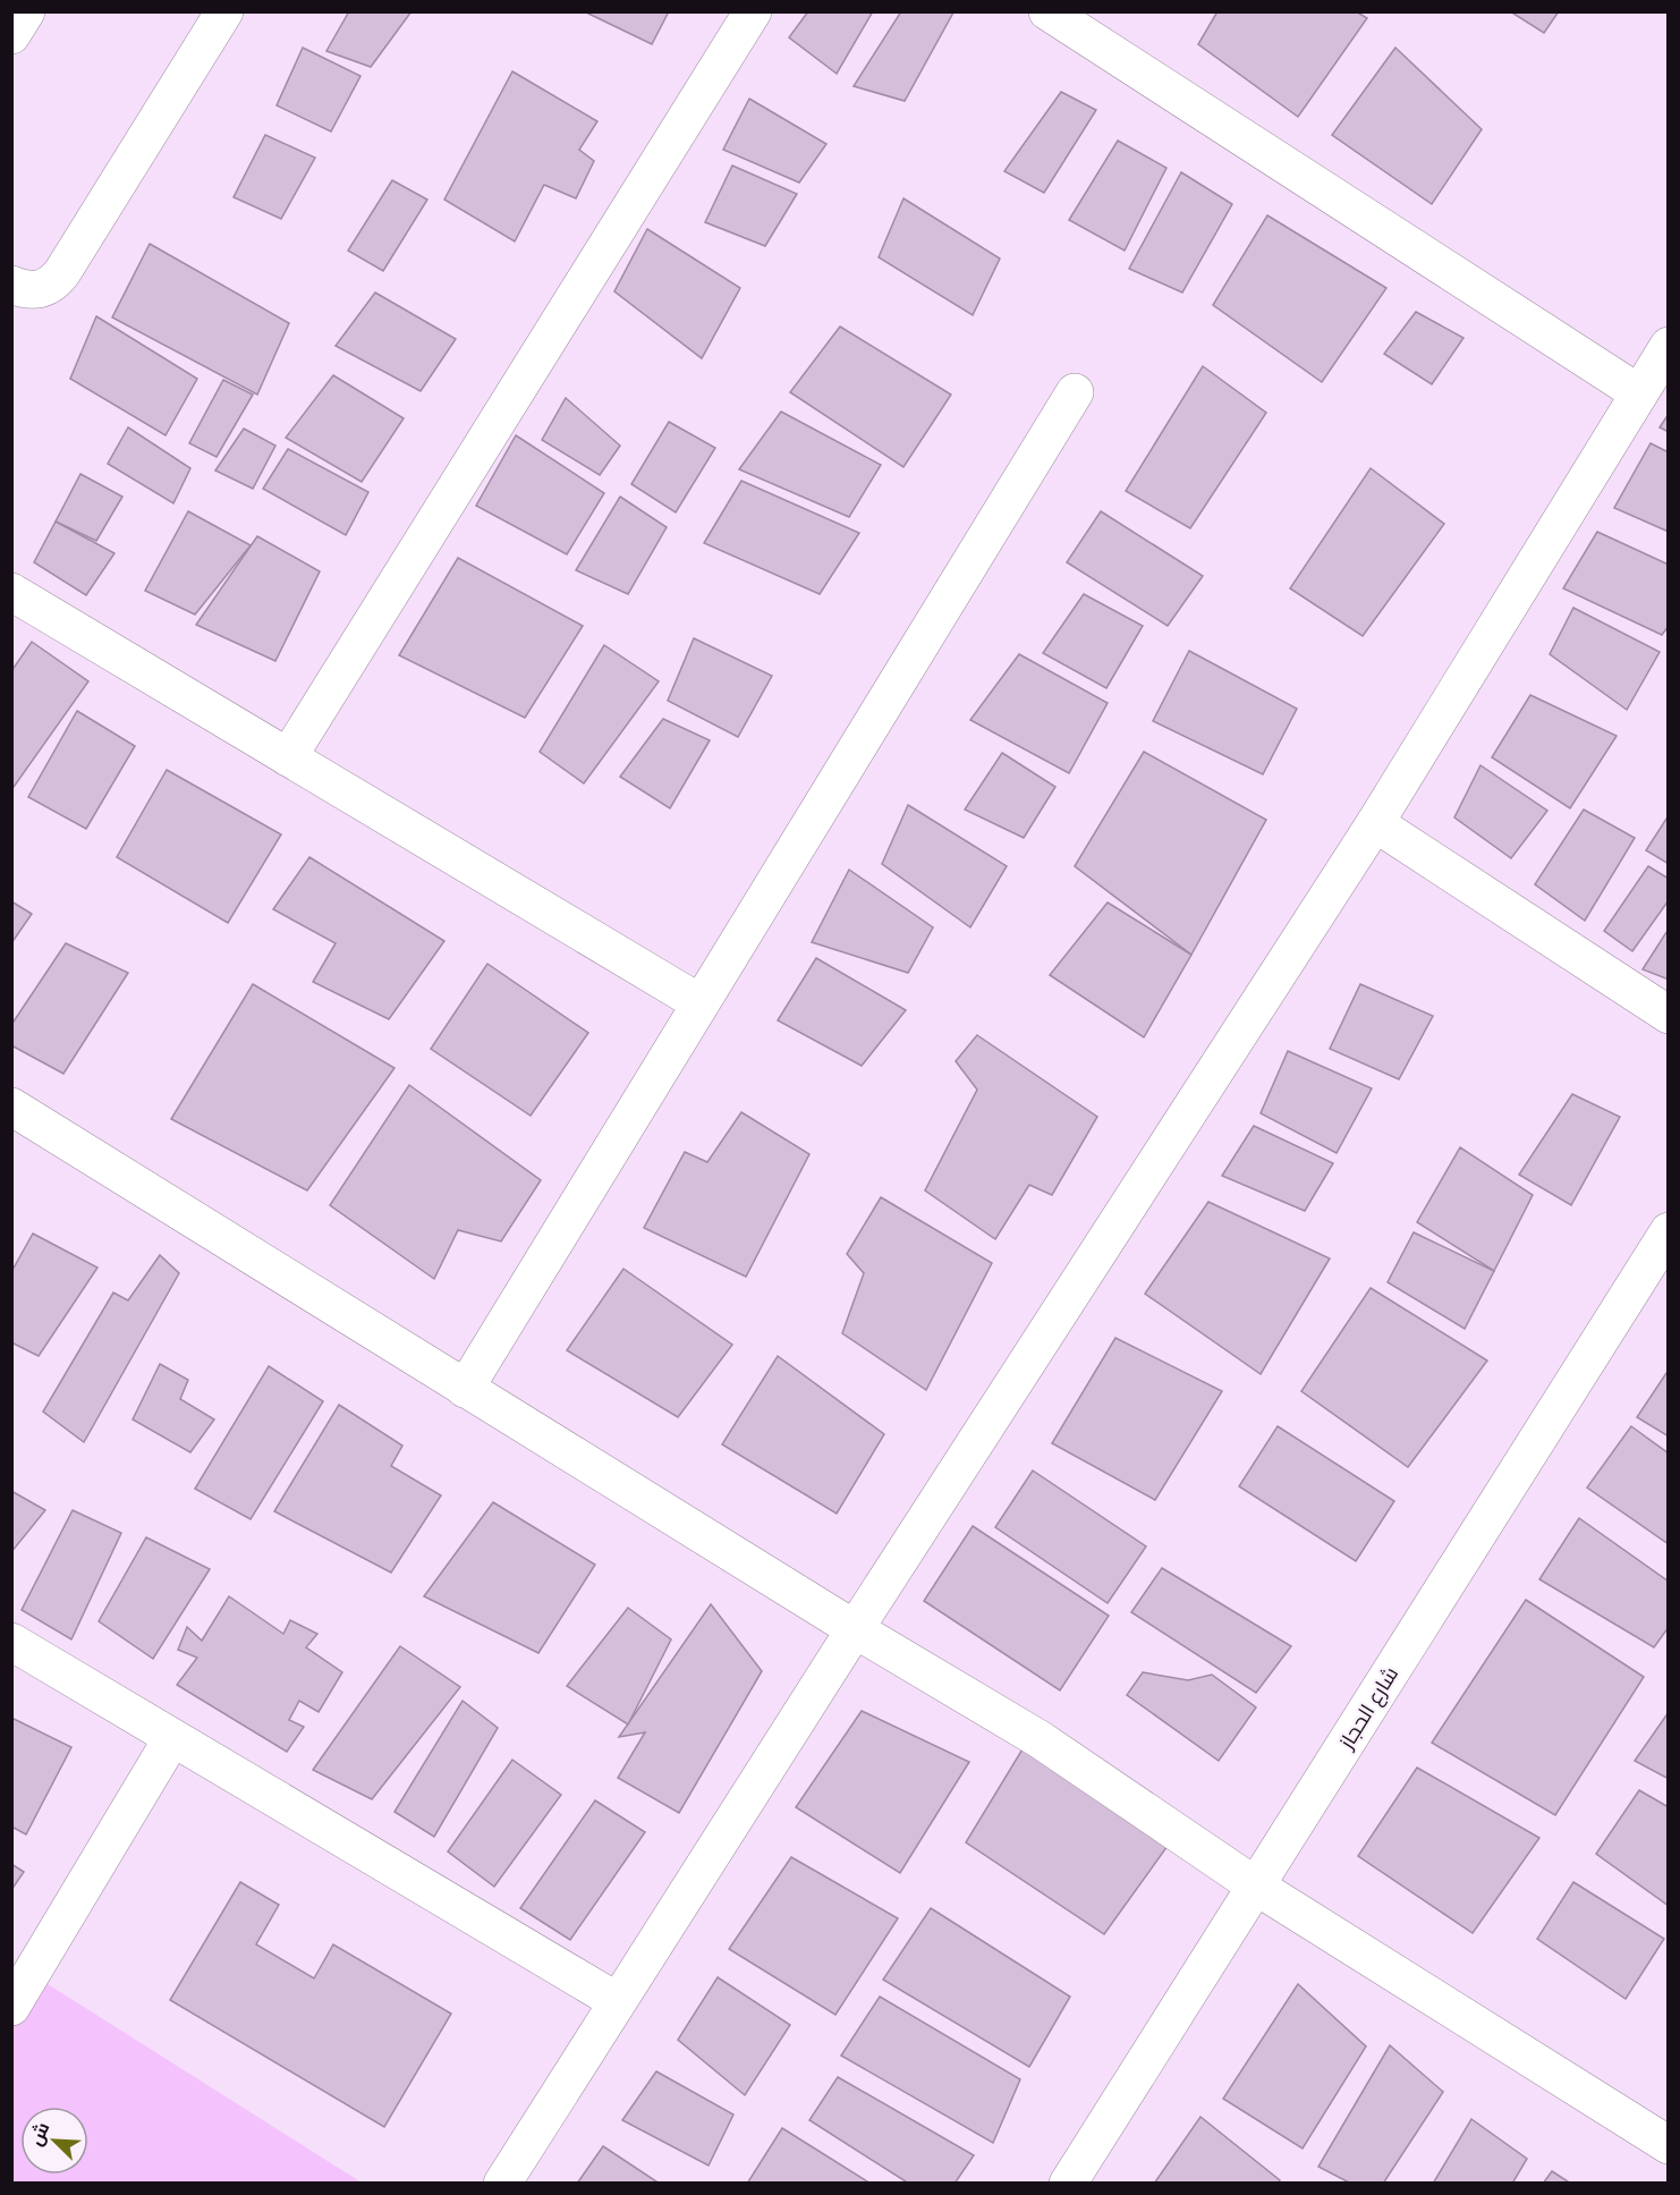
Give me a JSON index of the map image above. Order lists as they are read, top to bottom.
{
  "streets": {
    "street": ["شارع الحجاز"]
  },
  "north": "top left"
}
